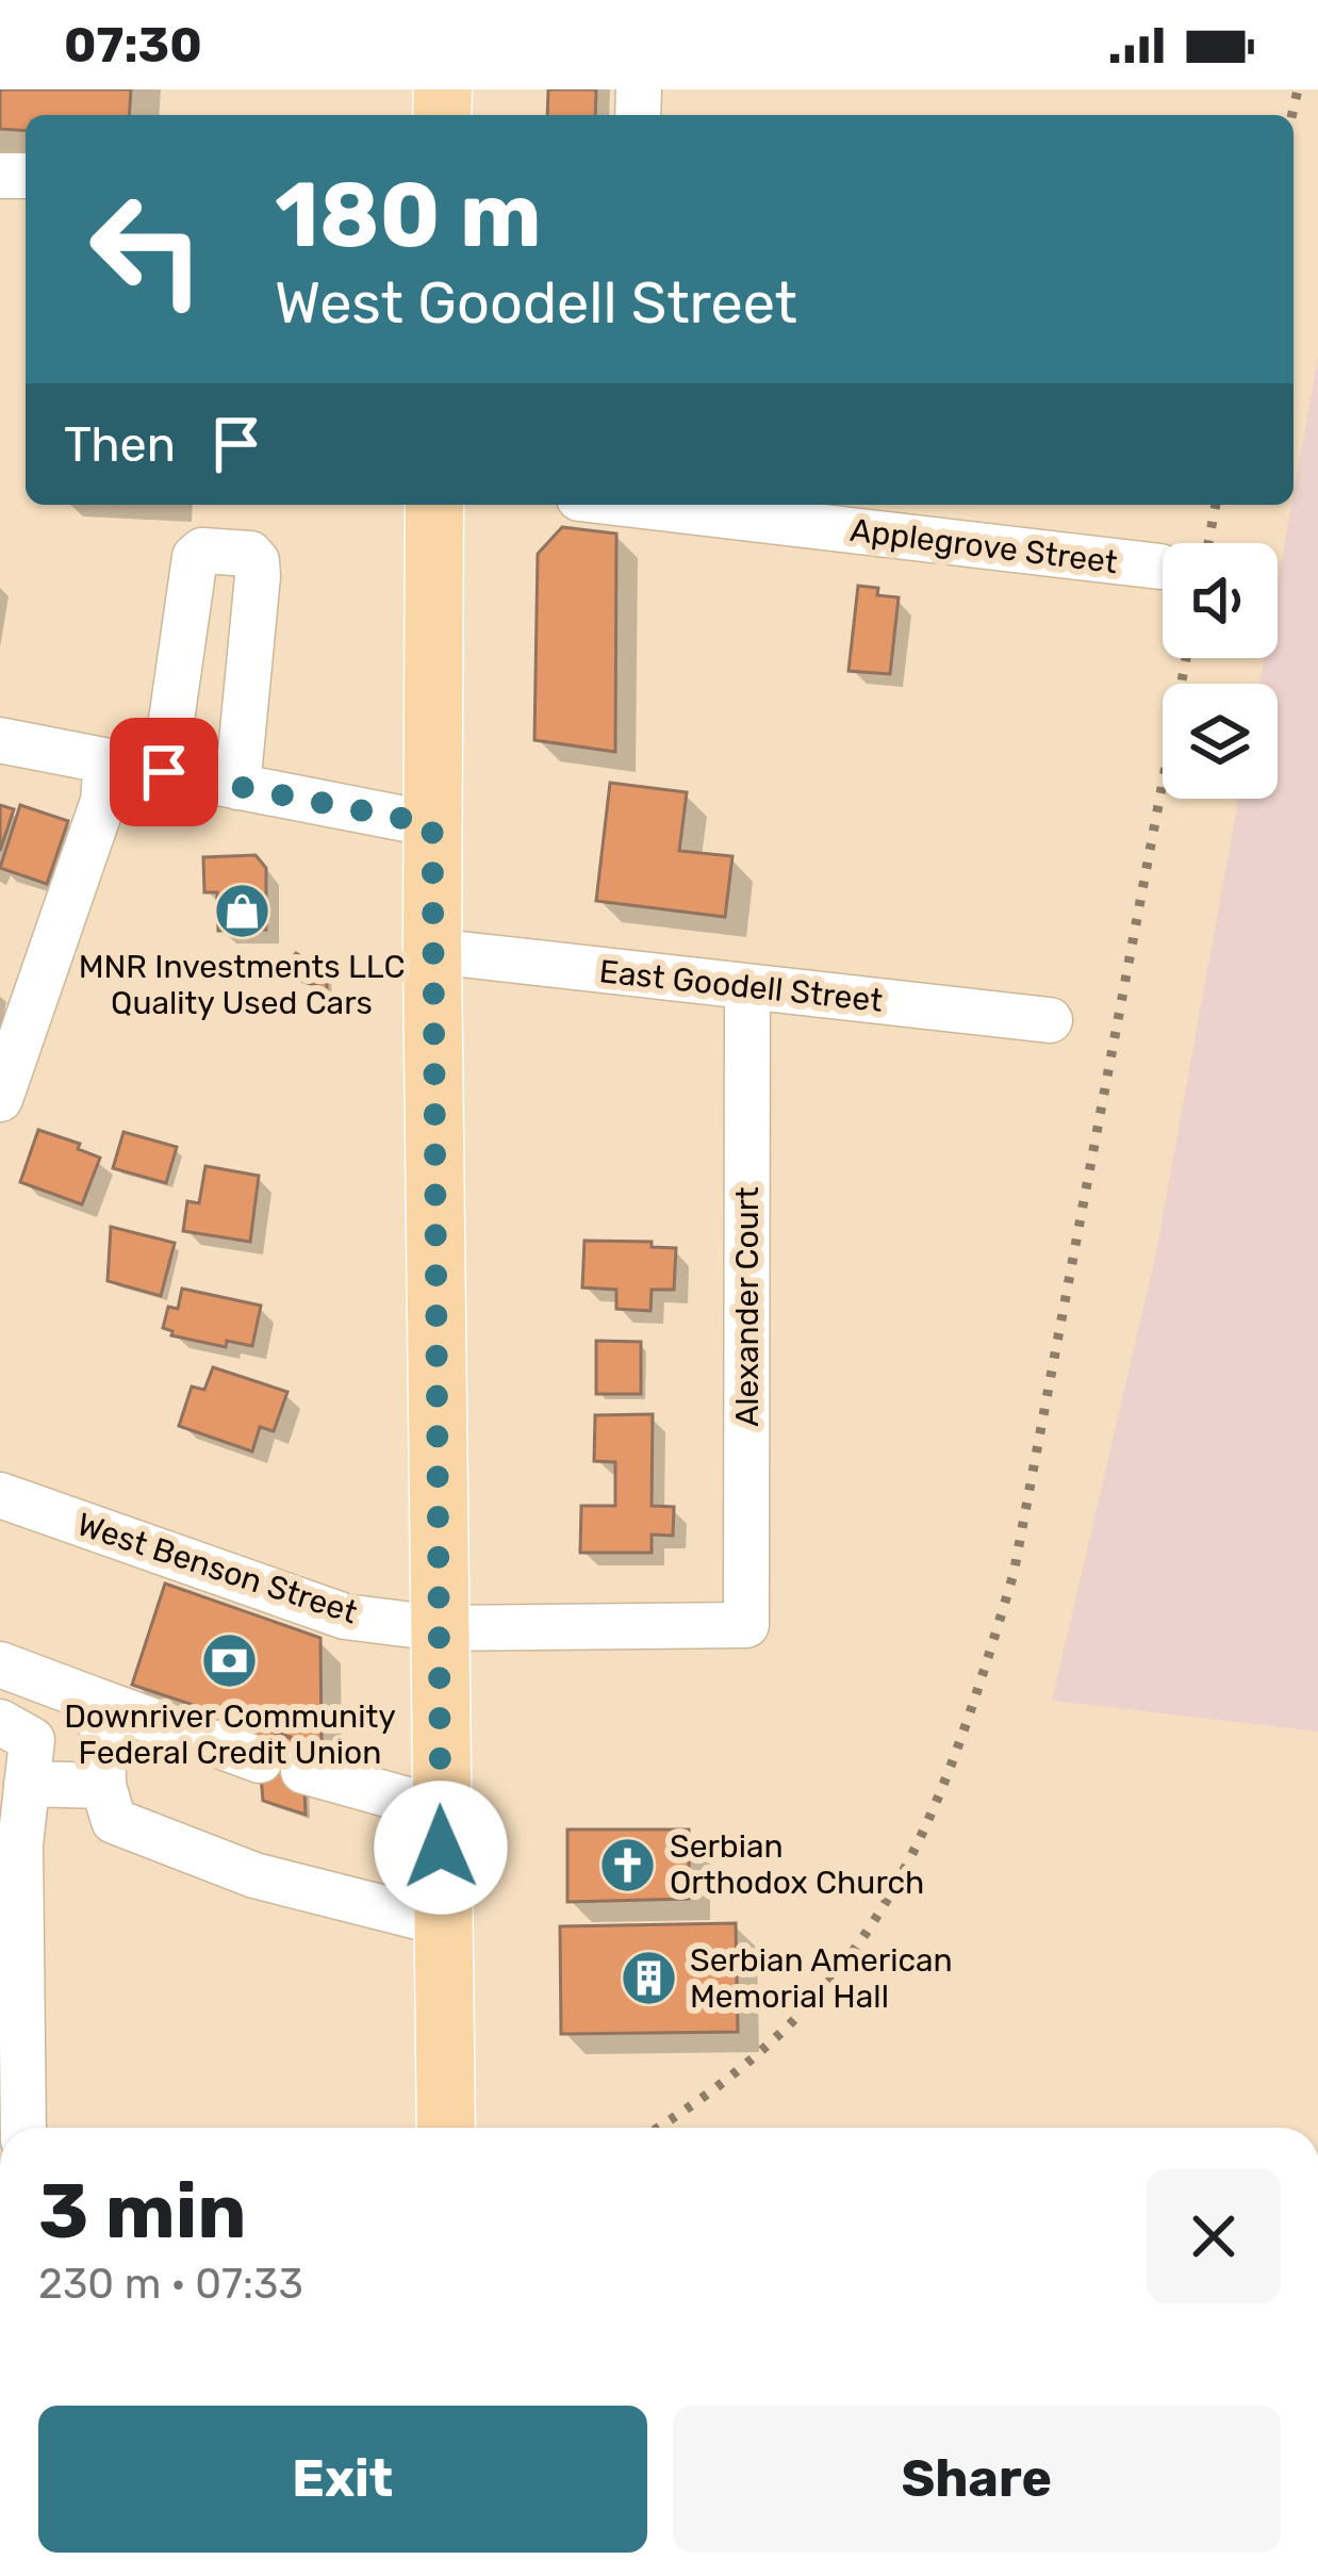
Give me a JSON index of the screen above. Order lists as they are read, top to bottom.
{
  "streets": {
    "street": [
      "Applegrove Street",
      "East Goodell Street",
      "Alexander Court",
      "West Benson Street"
    ]
  },
  "crossings": [
    ["East Goodell Street", "Alexander Court"],
    ["Alexander Court", "West Benson Street"]
  ],
  "places": {
    "shop": ["MNR Investments LLC Quality Used Cars"],
    "bank": ["Downriver Community Federal Credit Union"],
    "church": ["Serbian Orthodox Church"],
    "building": ["Serbian American Memorial Hall"]
  },
  "page": {
    "status": "07:30",
    "turn": ["180 m", "West Goodell Street"],
    "then": "Then",
    "heading": ["3 min", "230 m · 07:33"],
    "buttons": ["Exit", "Share"]
  }
}
